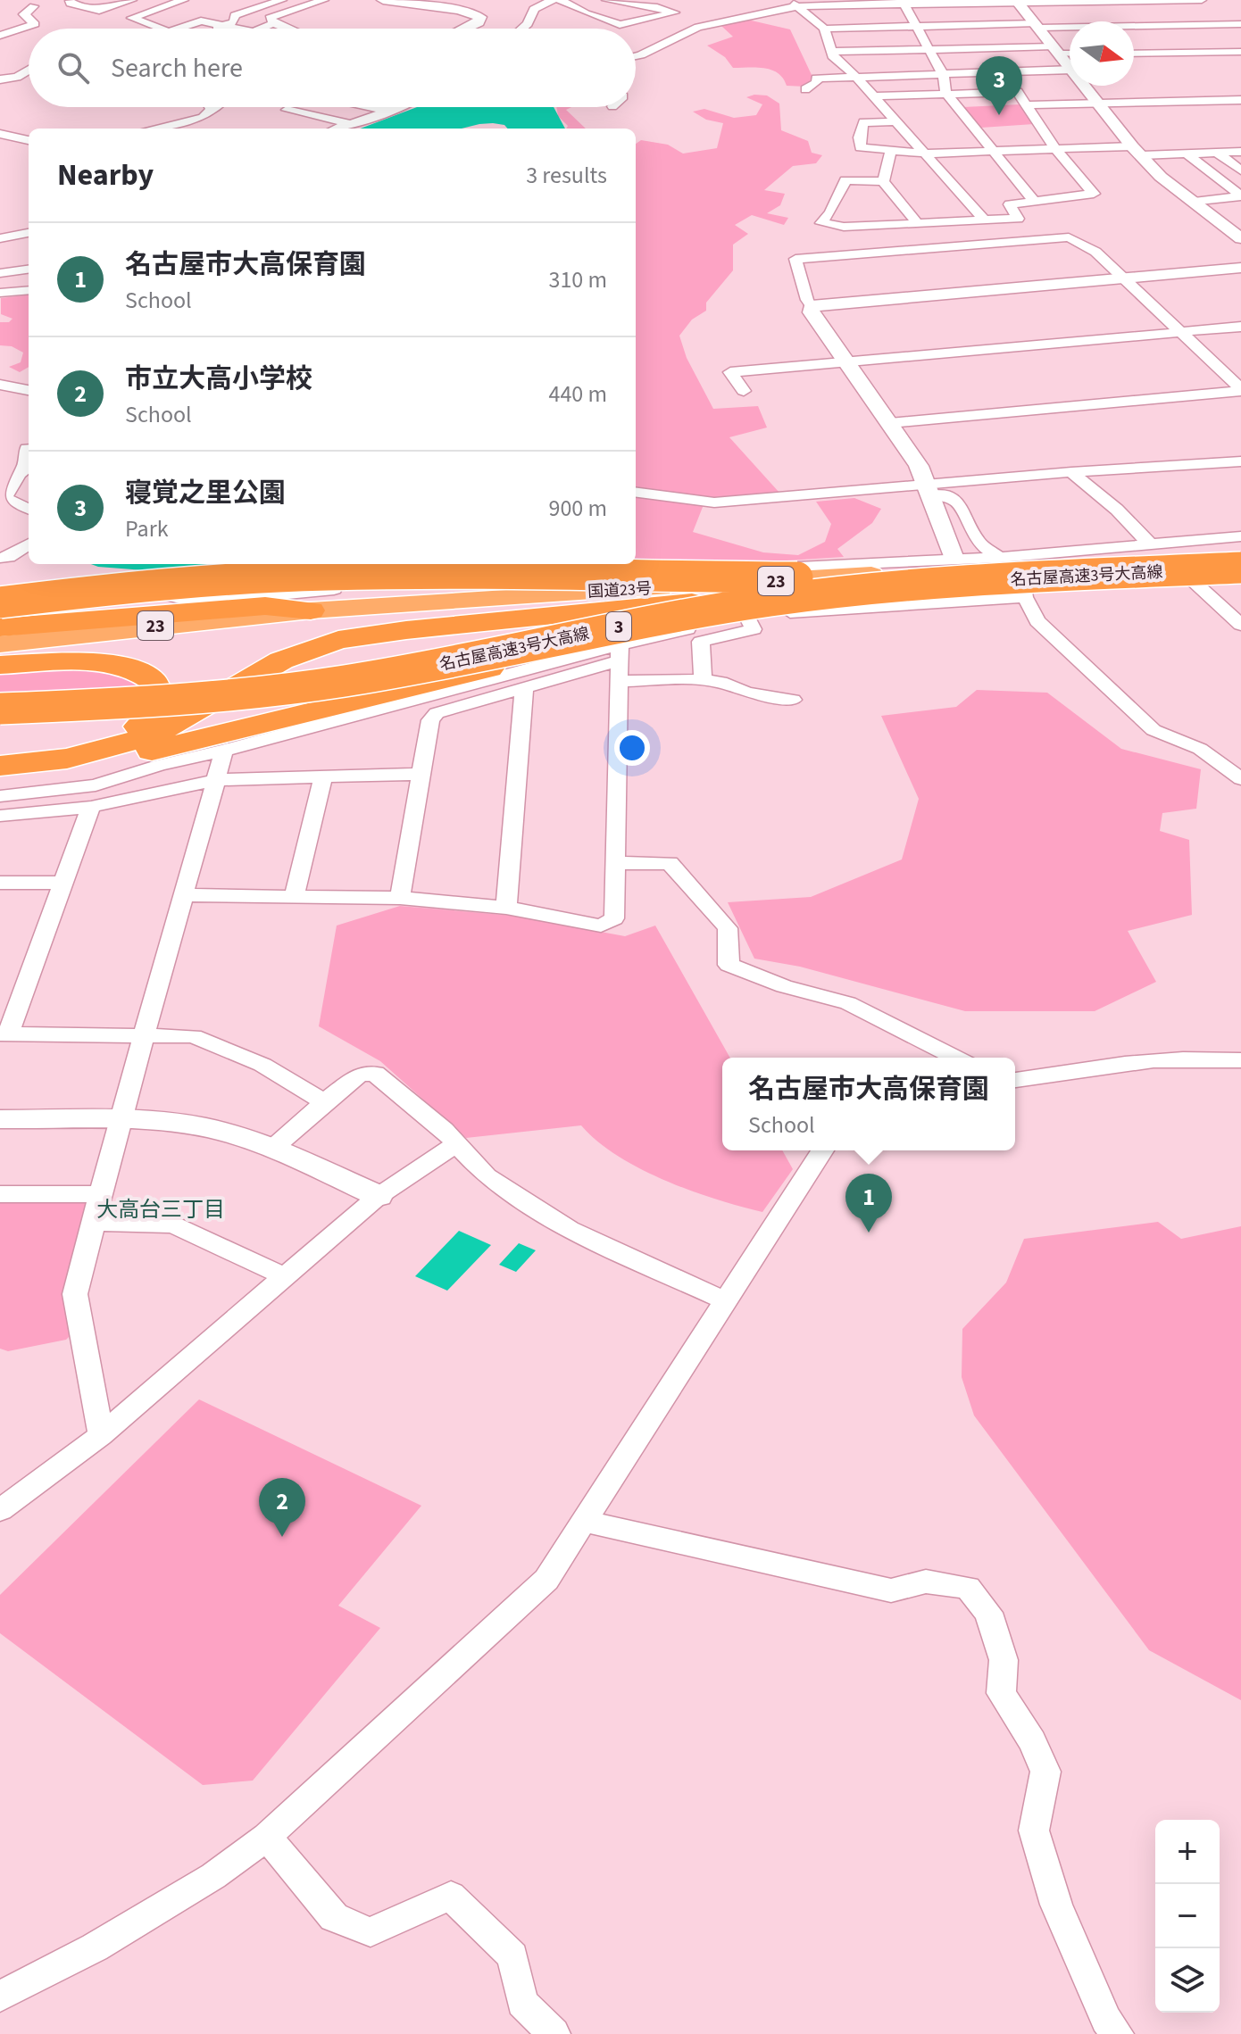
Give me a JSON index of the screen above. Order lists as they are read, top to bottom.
{
  "streets": {
    "highway": [
      "名古屋高速3号大高線",
      "23",
      "国道23号",
      "3"
    ]
  },
  "crossings": [
    ["名古屋高速3号大高線", "国道23号"]
  ],
  "districts": ["大高台三丁目"],
  "north": "right",
  "page": {
    "search": "Search here",
    "pins": ["3", "1", "2"],
    "heading": ["Nearby", "3 results"],
    "list": [
      {
        "mark": "1",
        "name": "名古屋市大高保育園",
        "note": "School",
        "value": "310 m"
      },
      {
        "mark": "2",
        "name": "市立大高小学校",
        "note": "School",
        "value": "440 m"
      },
      {
        "mark": "3",
        "name": "寝覚之里公園",
        "note": "Park",
        "value": "900 m"
      }
    ],
    "popup": ["名古屋市大高保育園", "School"],
    "map_buttons": ["+", "−"]
  }
}
